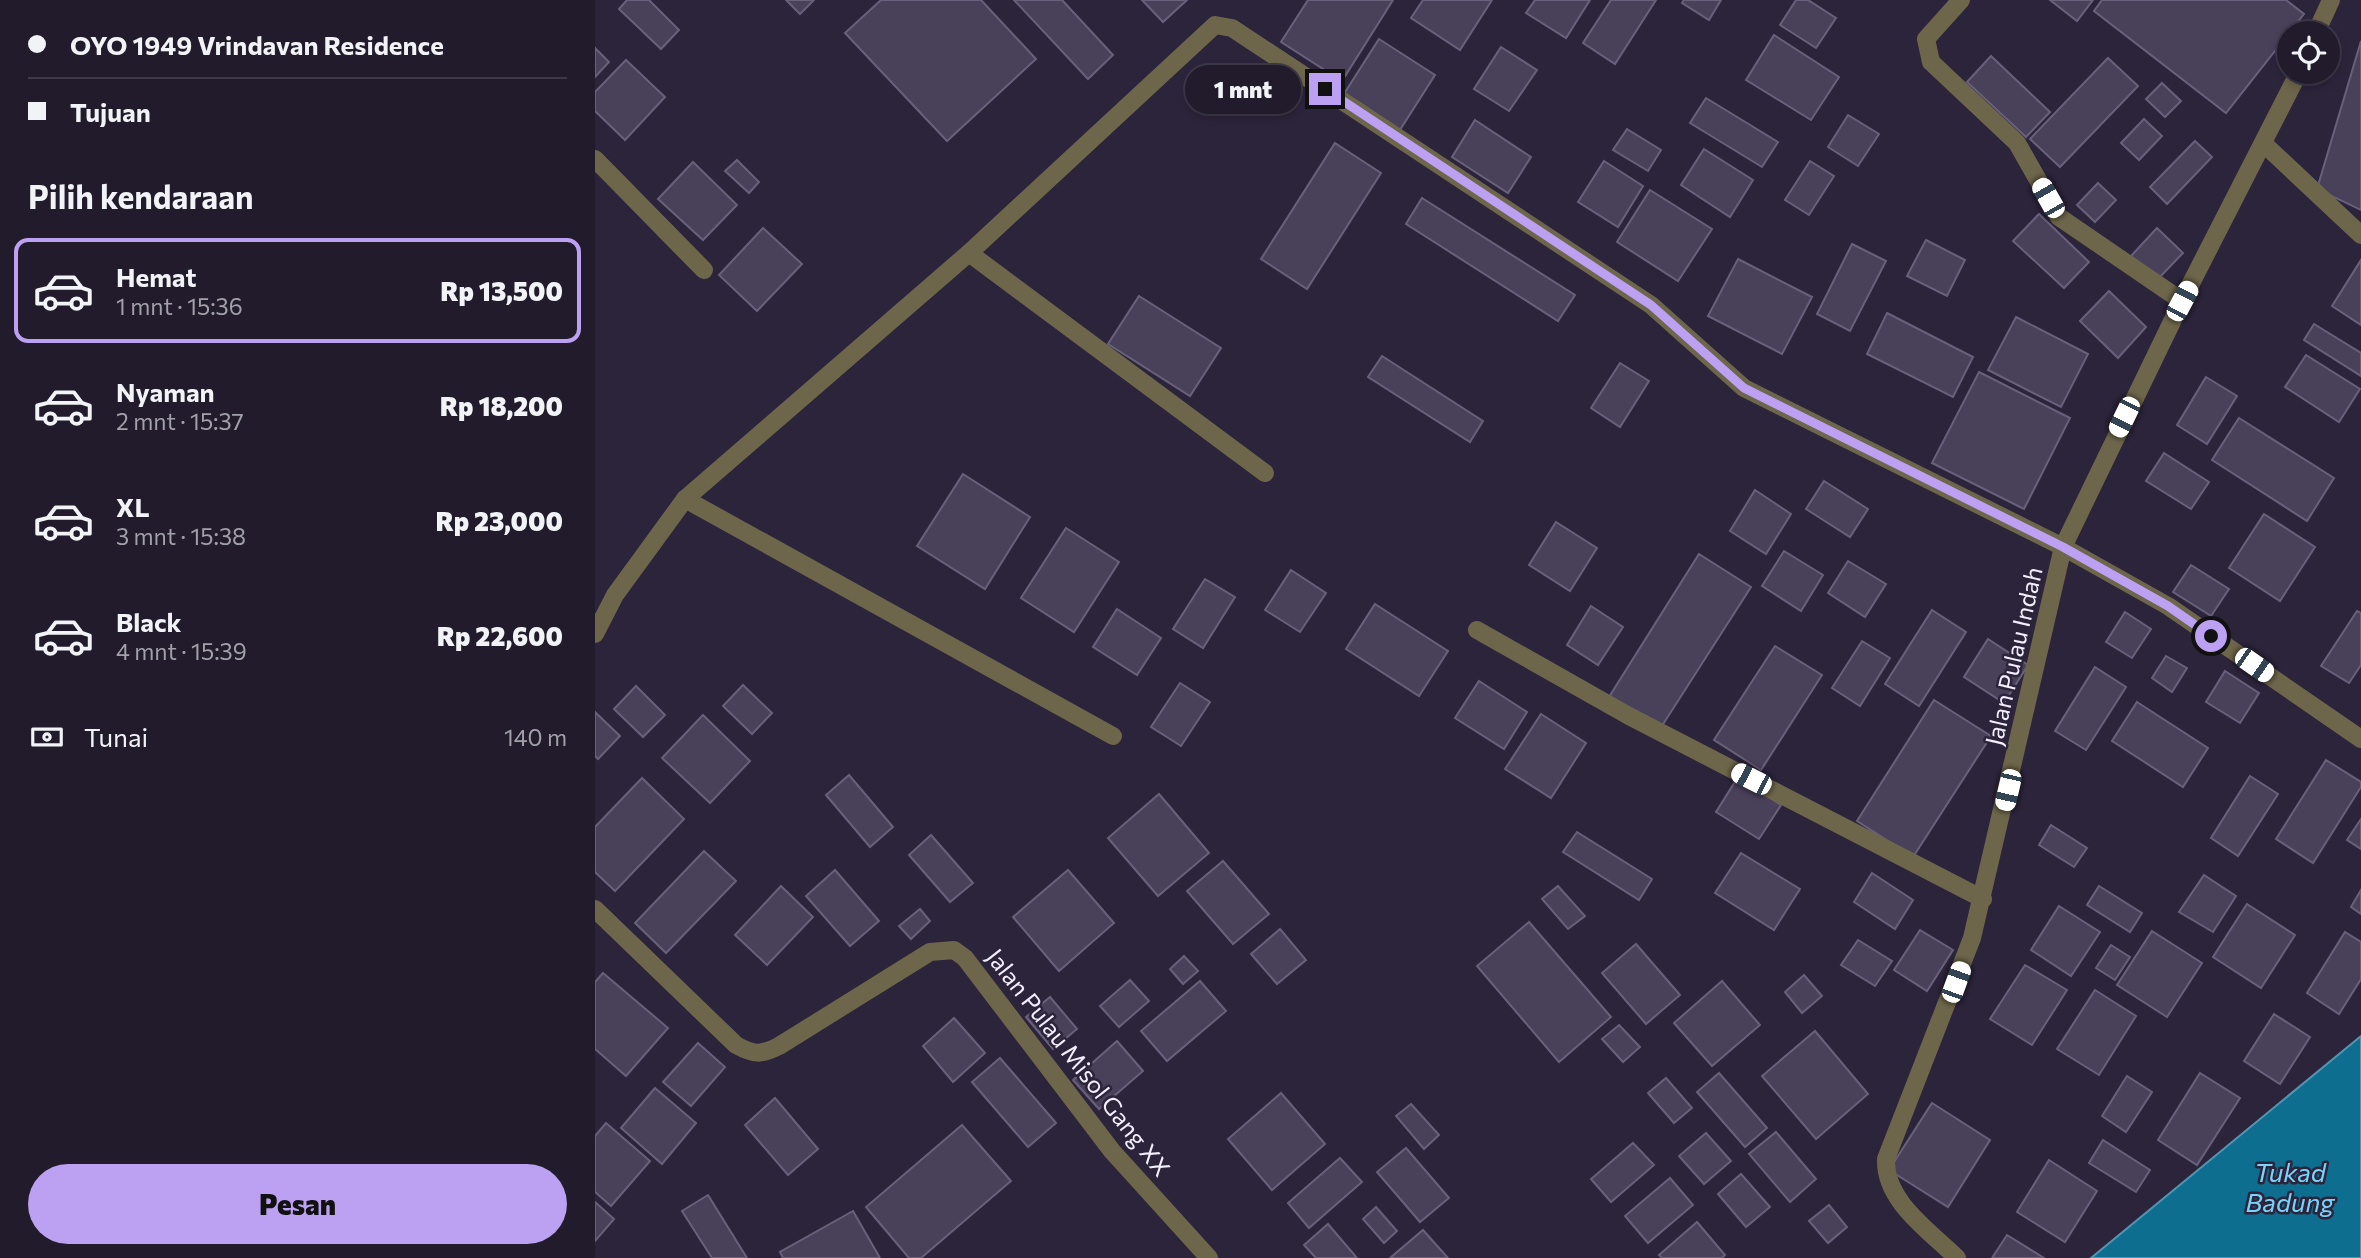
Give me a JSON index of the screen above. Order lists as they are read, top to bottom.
{
  "streets": {
    "street": ["Jalan Pulau Indah", "Jalan Pulau Misol Gang XX"]
  },
  "water": ["Tukad Badung"],
  "page": {
    "banner": ["OYO 1949 Vrindavan Residence", "Tujuan"],
    "bubble": "1 mnt",
    "heading": "Pilih kendaraan",
    "list": [
      {
        "name": "Hemat",
        "note": "1 mnt · 15:36",
        "value": "Rp 13,500"
      },
      {
        "name": "Nyaman",
        "note": "2 mnt · 15:37",
        "value": "Rp 18,200"
      },
      {
        "name": "XL",
        "note": "3 mnt · 15:38",
        "value": "Rp 23,000"
      },
      {
        "name": "Black",
        "note": "4 mnt · 15:39",
        "value": "Rp 22,600"
      }
    ],
    "pay": ["Tunai", "140 m"],
    "buttons": "Pesan"
  }
}
